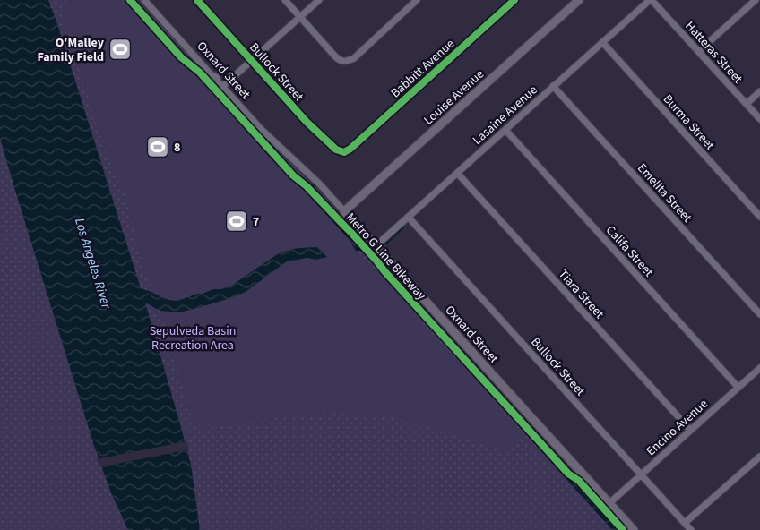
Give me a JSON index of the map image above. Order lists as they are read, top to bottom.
{
  "streets": {
    "main road": ["Oxnard Street", "Louise Avenue"],
    "street": [
      "Hatteras Street",
      "Babbitt Avenue",
      "Bullock Street",
      "Lasaine Avenue",
      "Burma Street",
      "Emelita Street",
      "Califa Street",
      "Tiara Street",
      "Encino Avenue"
    ],
    "cycle path": ["Metro G Line Bikeway"]
  },
  "crossings": [
    ["Hatteras Street", "Lasaine Avenue"],
    ["Babbitt Avenue", "Bullock Street"],
    ["Oxnard Street", "Louise Avenue"],
    ["Oxnard Street", "Lasaine Avenue"],
    ["Oxnard Street", "Encino Avenue"],
    ["Bullock Street", "Lasaine Avenue"],
    ["Bullock Street", "Encino Avenue"],
    ["Lasaine Avenue", "Burma Street"],
    ["Lasaine Avenue", "Emelita Street"],
    ["Lasaine Avenue", "Califa Street"],
    ["Lasaine Avenue", "Tiara Street"],
    ["Califa Street", "Encino Avenue"],
    ["Tiara Street", "Encino Avenue"]
  ],
  "water": ["Los Angeles River"],
  "parks": ["Sepulveda Basin Recreation Area"],
  "places": {
    "sports": ["O'Malley Family Field", "8", "7"]
  }
}
